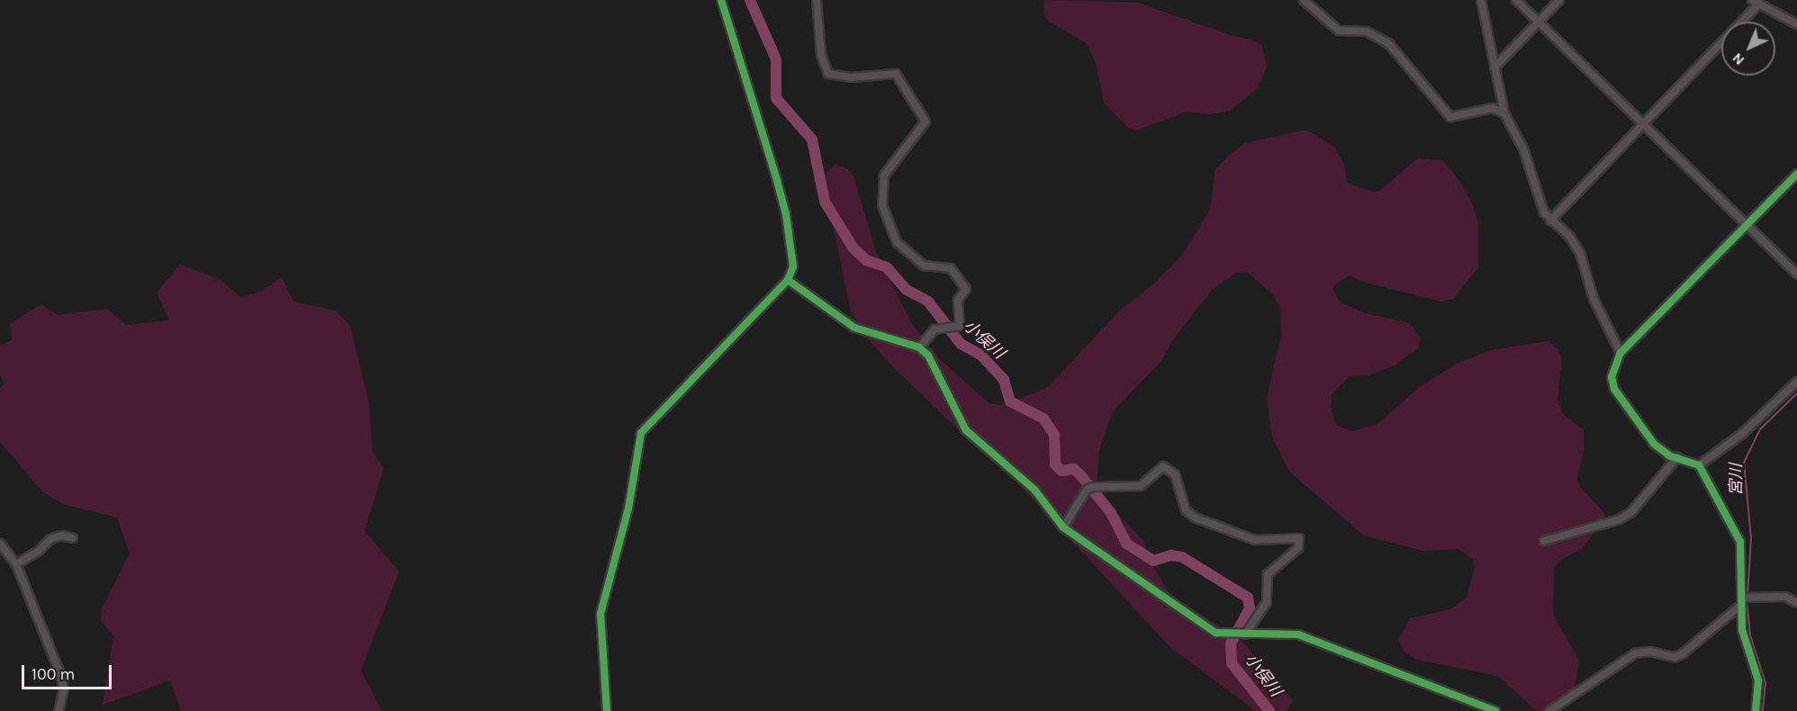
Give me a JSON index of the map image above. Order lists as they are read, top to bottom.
{
  "water": ["小俣川", "宮川"],
  "scale_bar": "100 m",
  "north": "bottom left"
}
